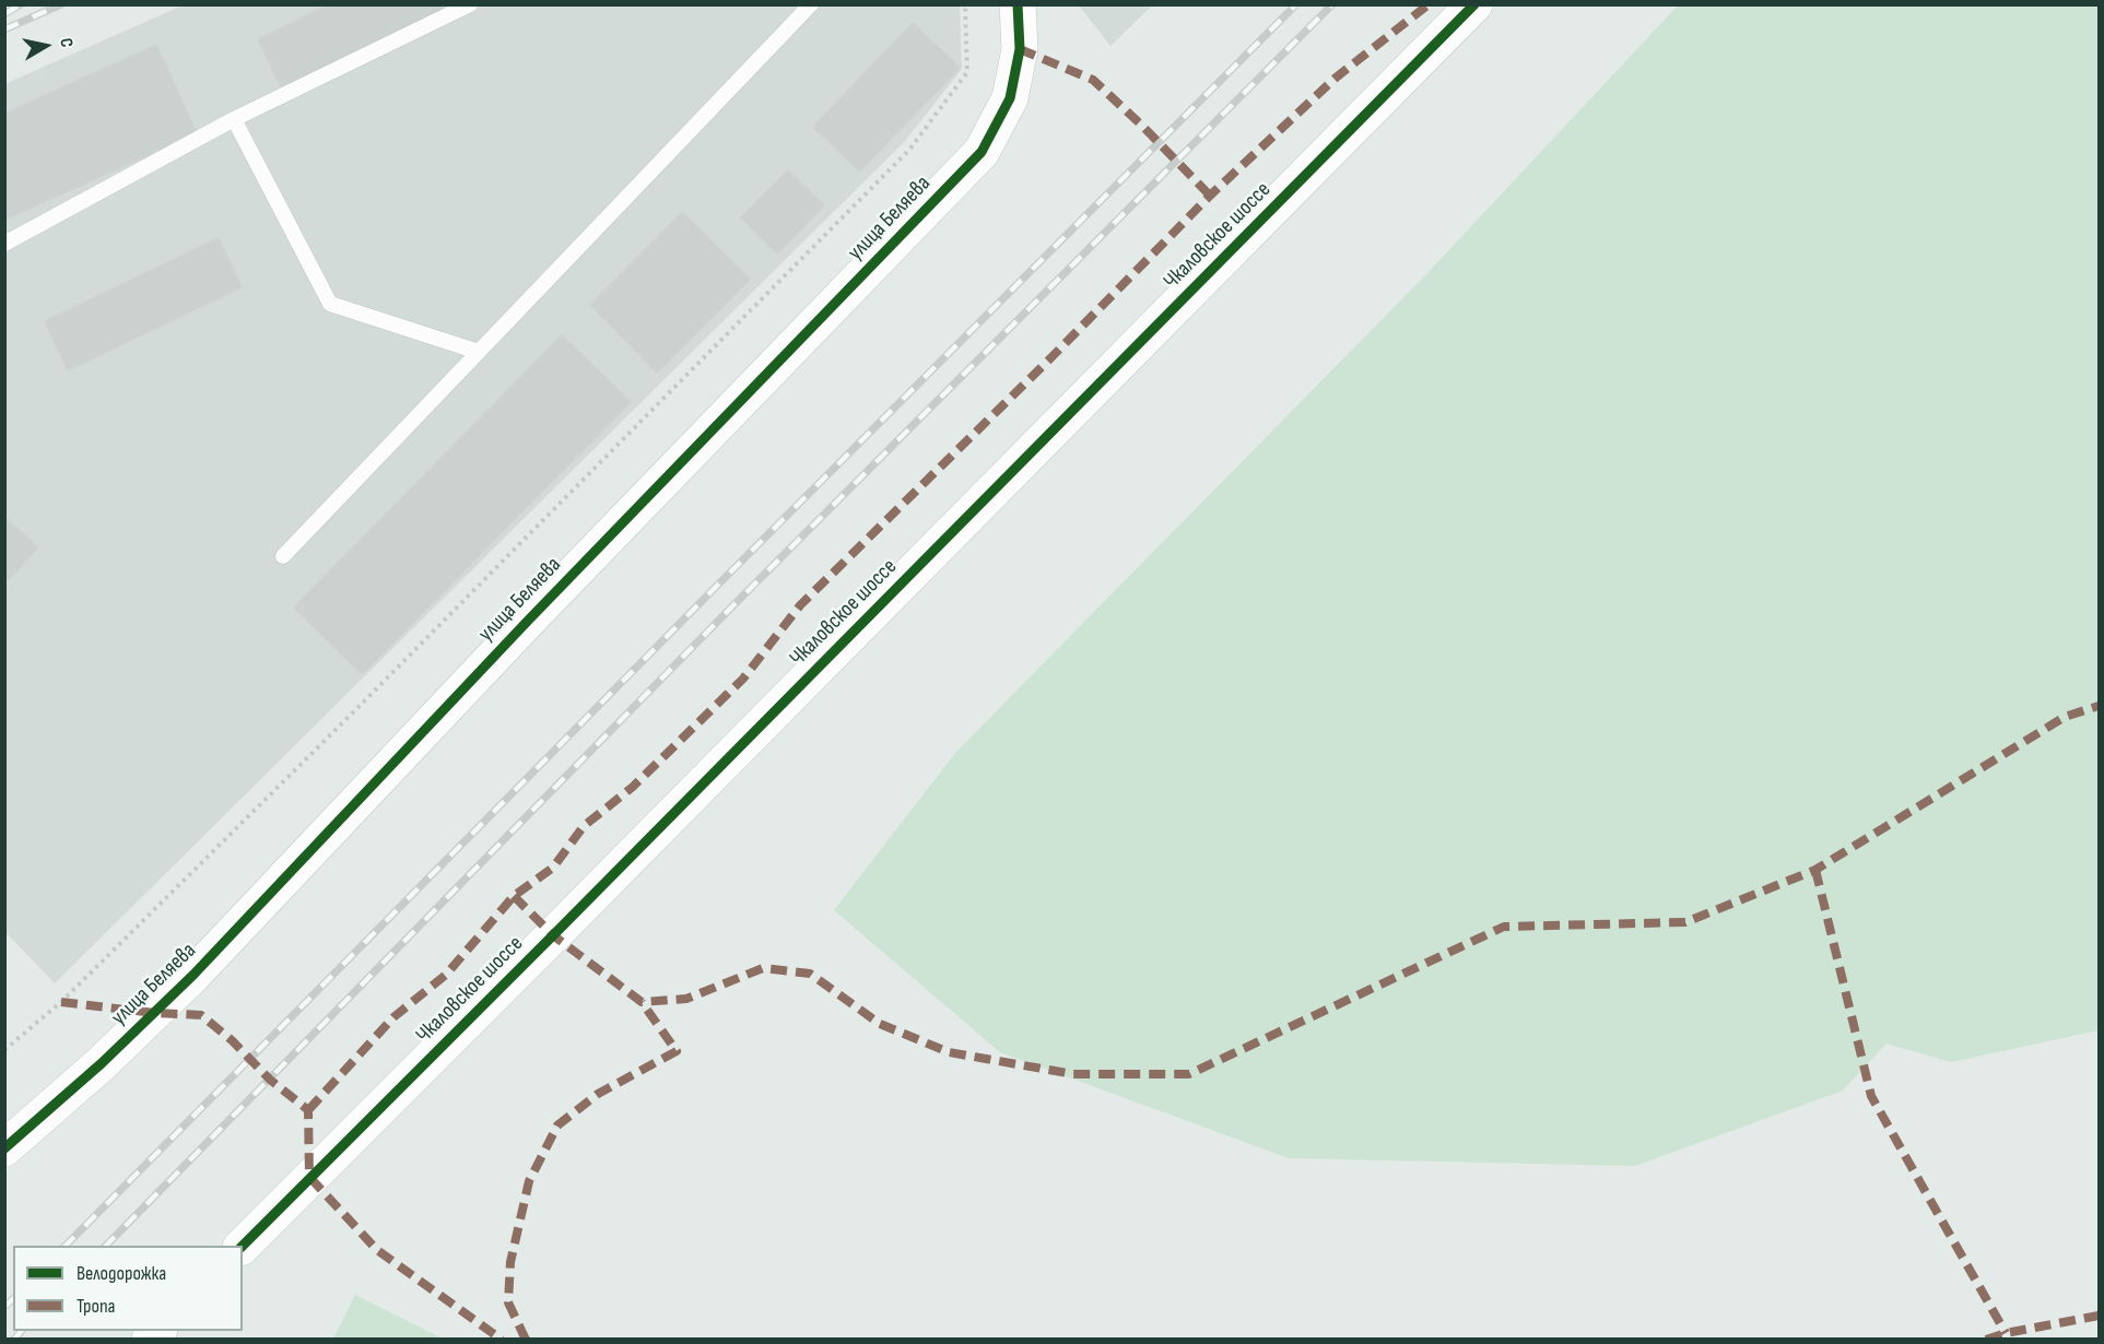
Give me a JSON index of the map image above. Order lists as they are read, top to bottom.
{
  "streets": {
    "street": ["улица Беляева", "Чкаловское шоссе"]
  },
  "legend": ["Велодорожка", "Тропа"],
  "north": "right"
}
